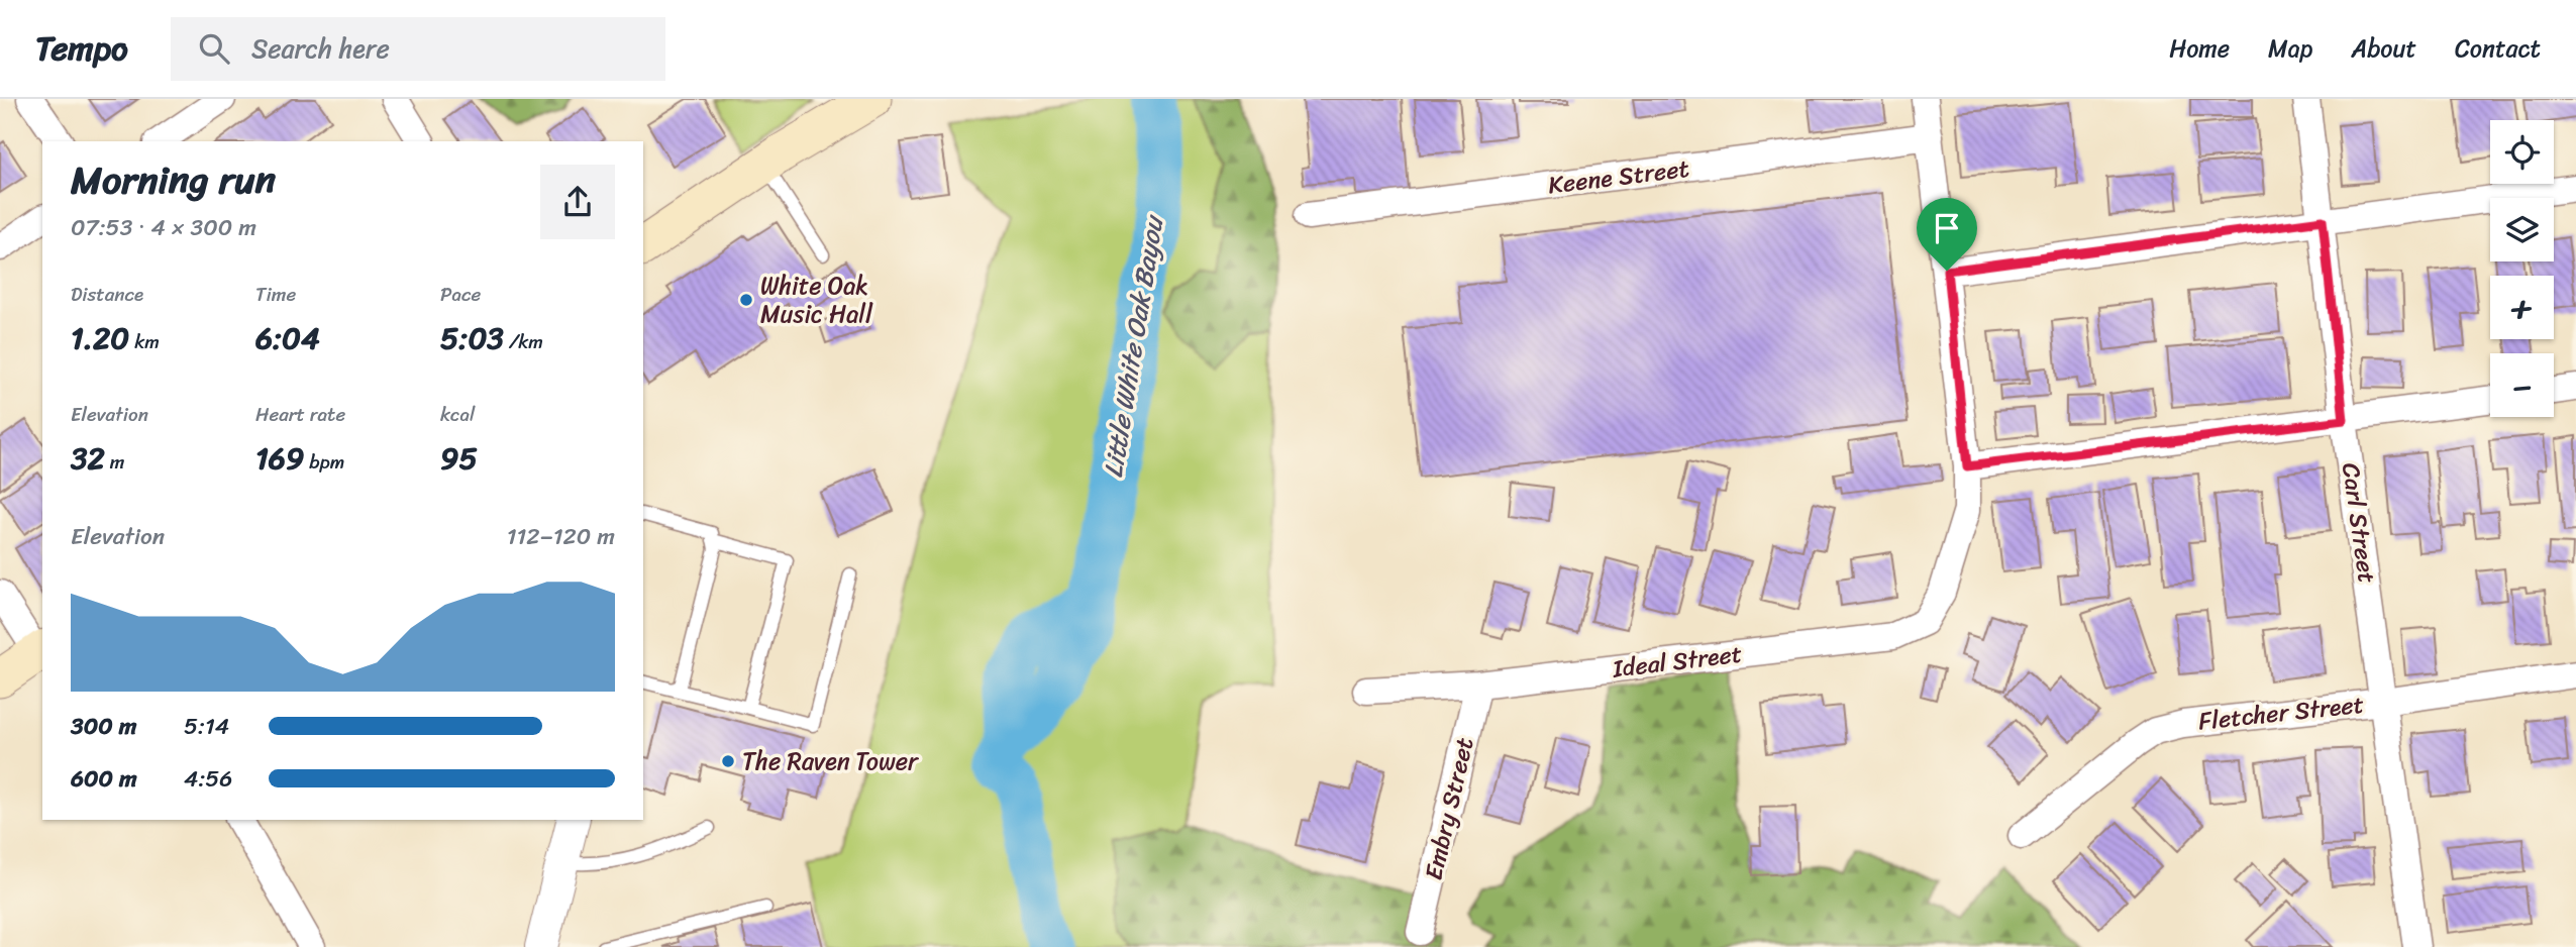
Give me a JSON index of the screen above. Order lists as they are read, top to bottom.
{
  "streets": {
    "street": [
      "Keene Street",
      "Carl Street",
      "Ideal Street",
      "Fletcher Street",
      "Embry Street"
    ]
  },
  "crossings": [
    ["Keene Street", "Ideal Street"],
    ["Carl Street", "Fletcher Street"],
    ["Ideal Street", "Embry Street"]
  ],
  "water": ["Little White Oak Bayou"],
  "places": ["White Oak Music Hall", "The Raven Tower"],
  "page": {
    "header": "Tempo",
    "search": "Search here",
    "nav": [
      "Home",
      "Map",
      "About",
      "Contact"
    ],
    "map_buttons": ["+", "−"],
    "heading": ["Morning run", "07:53 · 4 × 300 m"],
    "stats": [
      ["Distance", "1.20 km"],
      ["Time", "6:04"],
      ["Pace", "5:03 /km"],
      ["Elevation", "32 m"],
      ["Heart rate", "169 bpm"],
      ["kcal", "95"]
    ],
    "chart": ["Elevation", "112–120 m"],
    "list": [
      {
        "name": "300 m",
        "note": "5:14"
      },
      {
        "name": "600 m",
        "note": "4:56"
      }
    ]
  }
}
